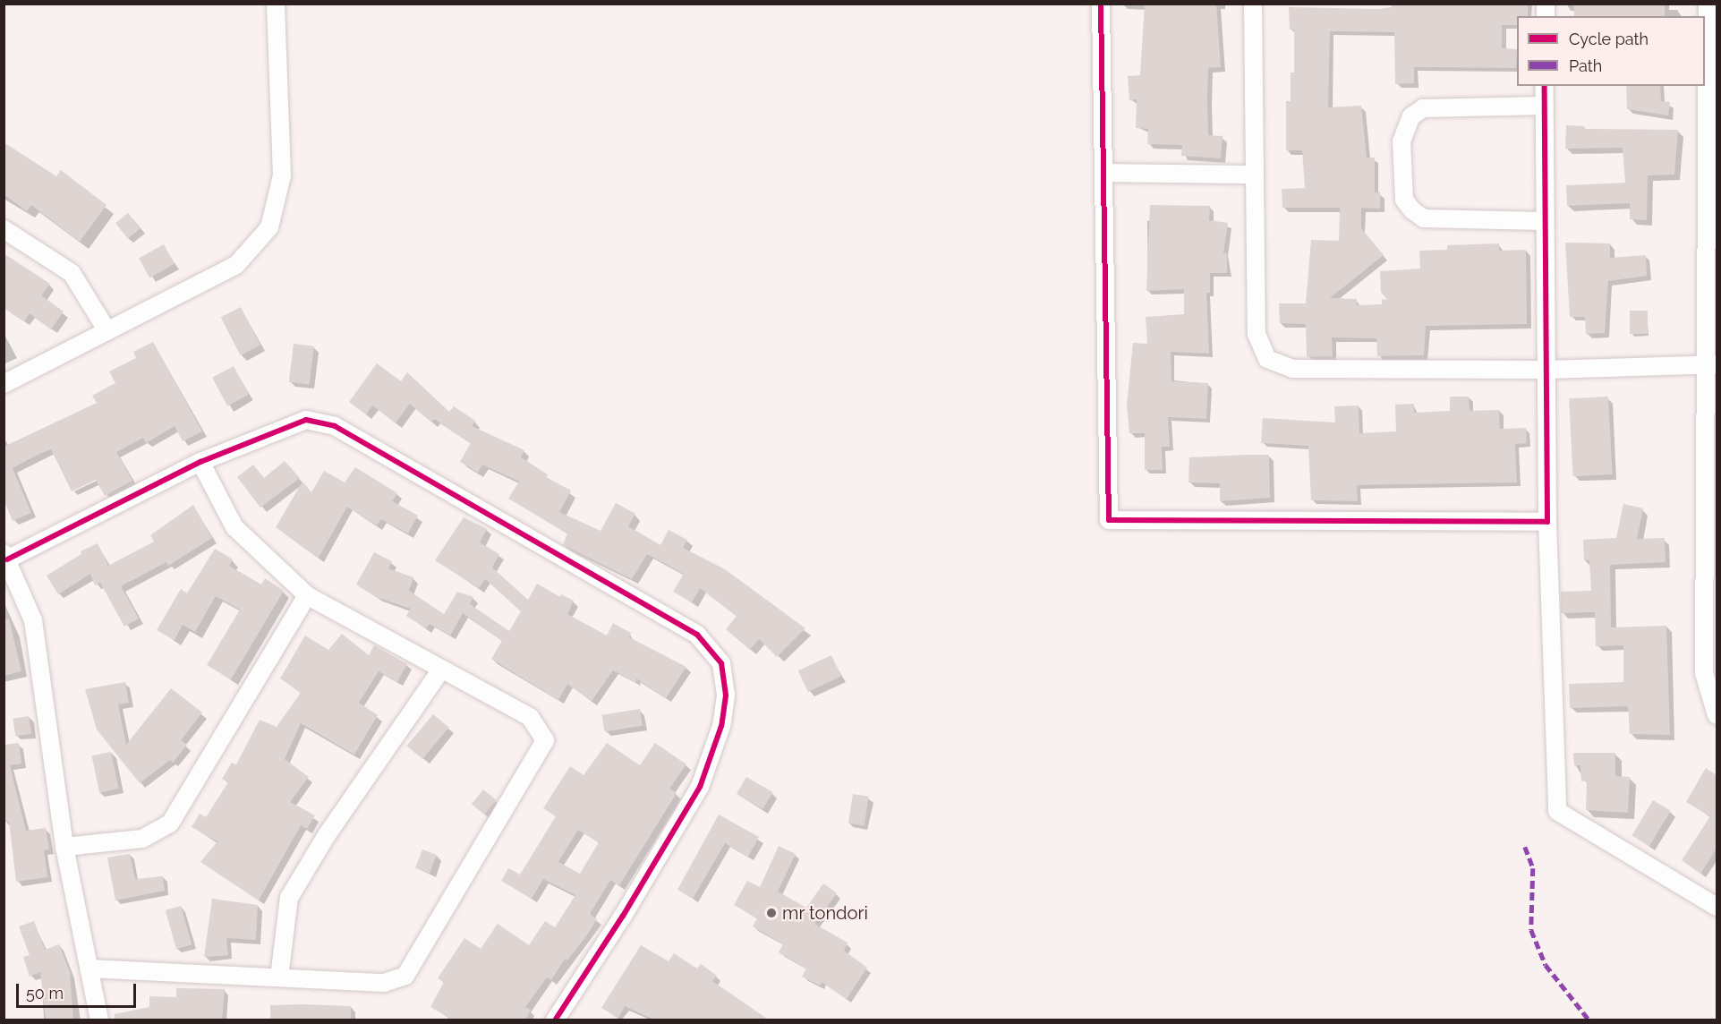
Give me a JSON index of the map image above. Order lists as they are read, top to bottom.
{
  "places": ["mr tondori"],
  "legend": ["Cycle path", "Path"],
  "scale_bar": "50 m"
}
